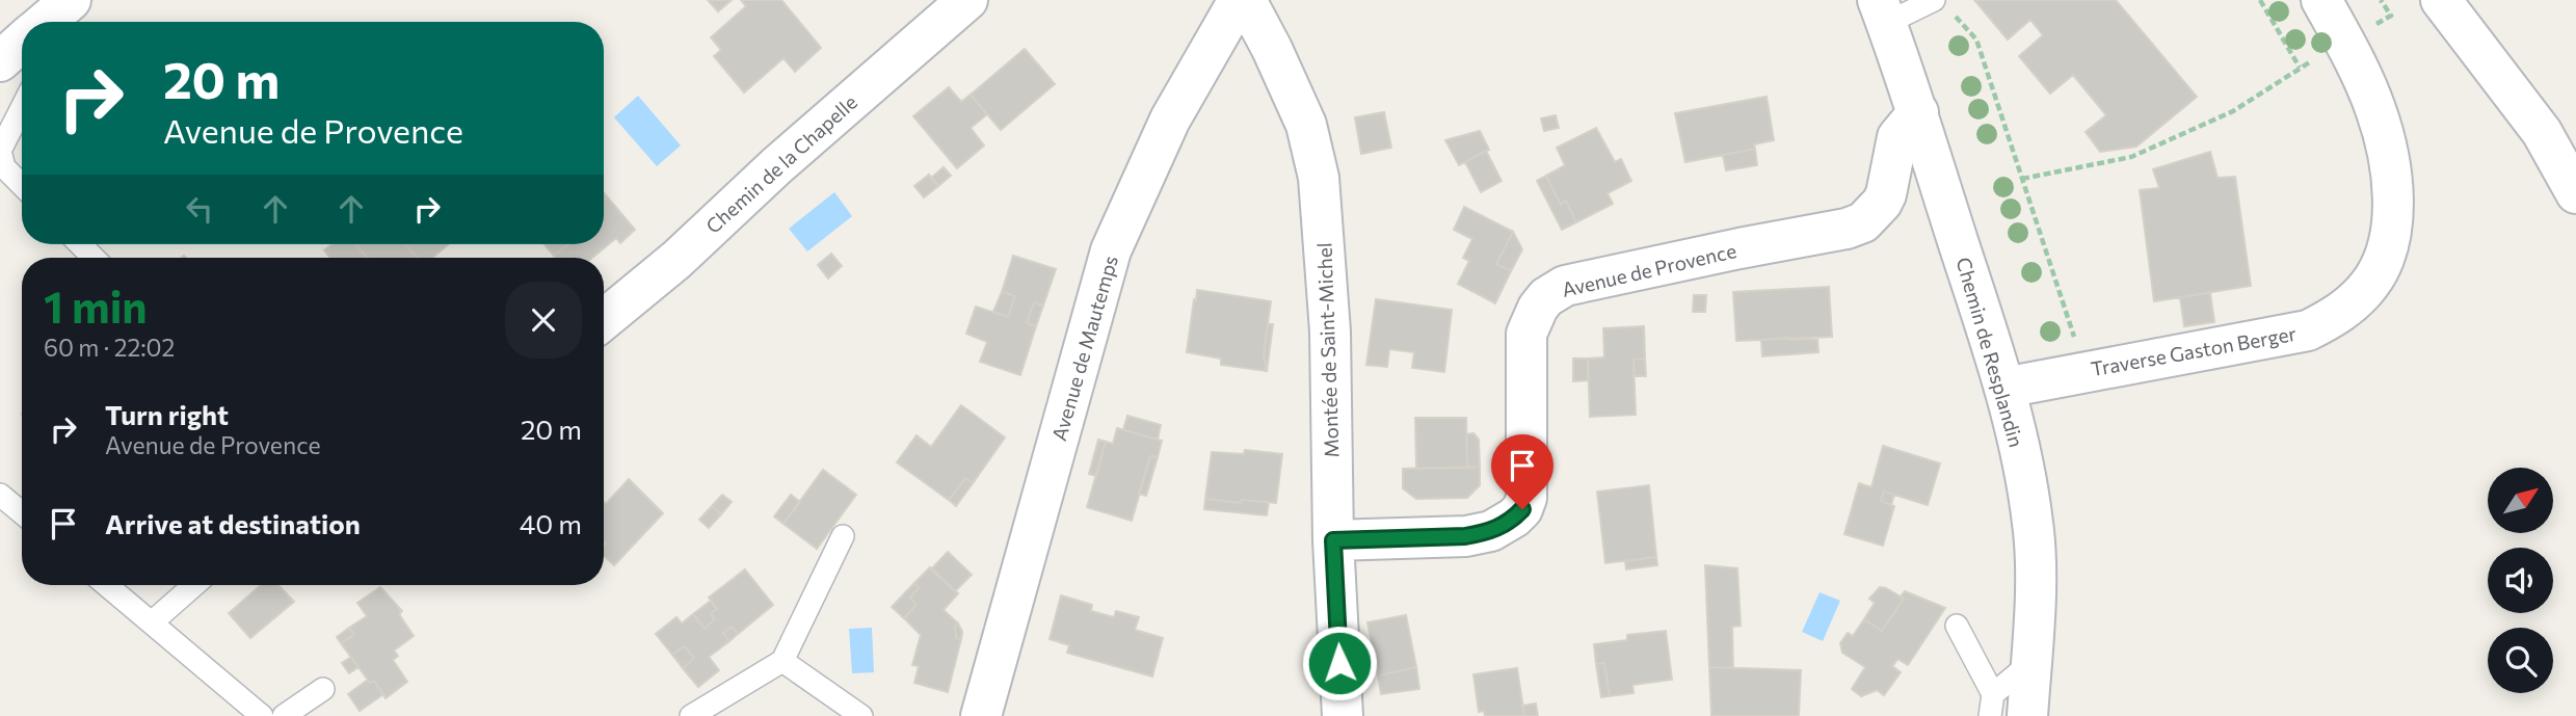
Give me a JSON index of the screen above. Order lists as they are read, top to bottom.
{
  "streets": {
    "street": [
      "Chemin de la Chapelle",
      "Avenue de Provence",
      "Avenue de Mautemps",
      "Montée de Saint-Michel",
      "Traverse Gaston Berger",
      "Chemin de Resplandin"
    ]
  },
  "crossings": [
    ["Avenue de Provence", "Montée de Saint-Michel"],
    ["Avenue de Provence", "Chemin de Resplandin"],
    ["Traverse Gaston Berger", "Chemin de Resplandin"]
  ],
  "north": "top right",
  "page": {
    "turn": ["20 m", "Avenue de Provence"],
    "heading": ["1 min", "60 m · 22:02"],
    "list": [
      {
        "name": "Turn right",
        "note": "Avenue de Provence",
        "value": "20 m"
      },
      {
        "name": "Arrive at destination",
        "value": "40 m"
      }
    ]
  }
}
